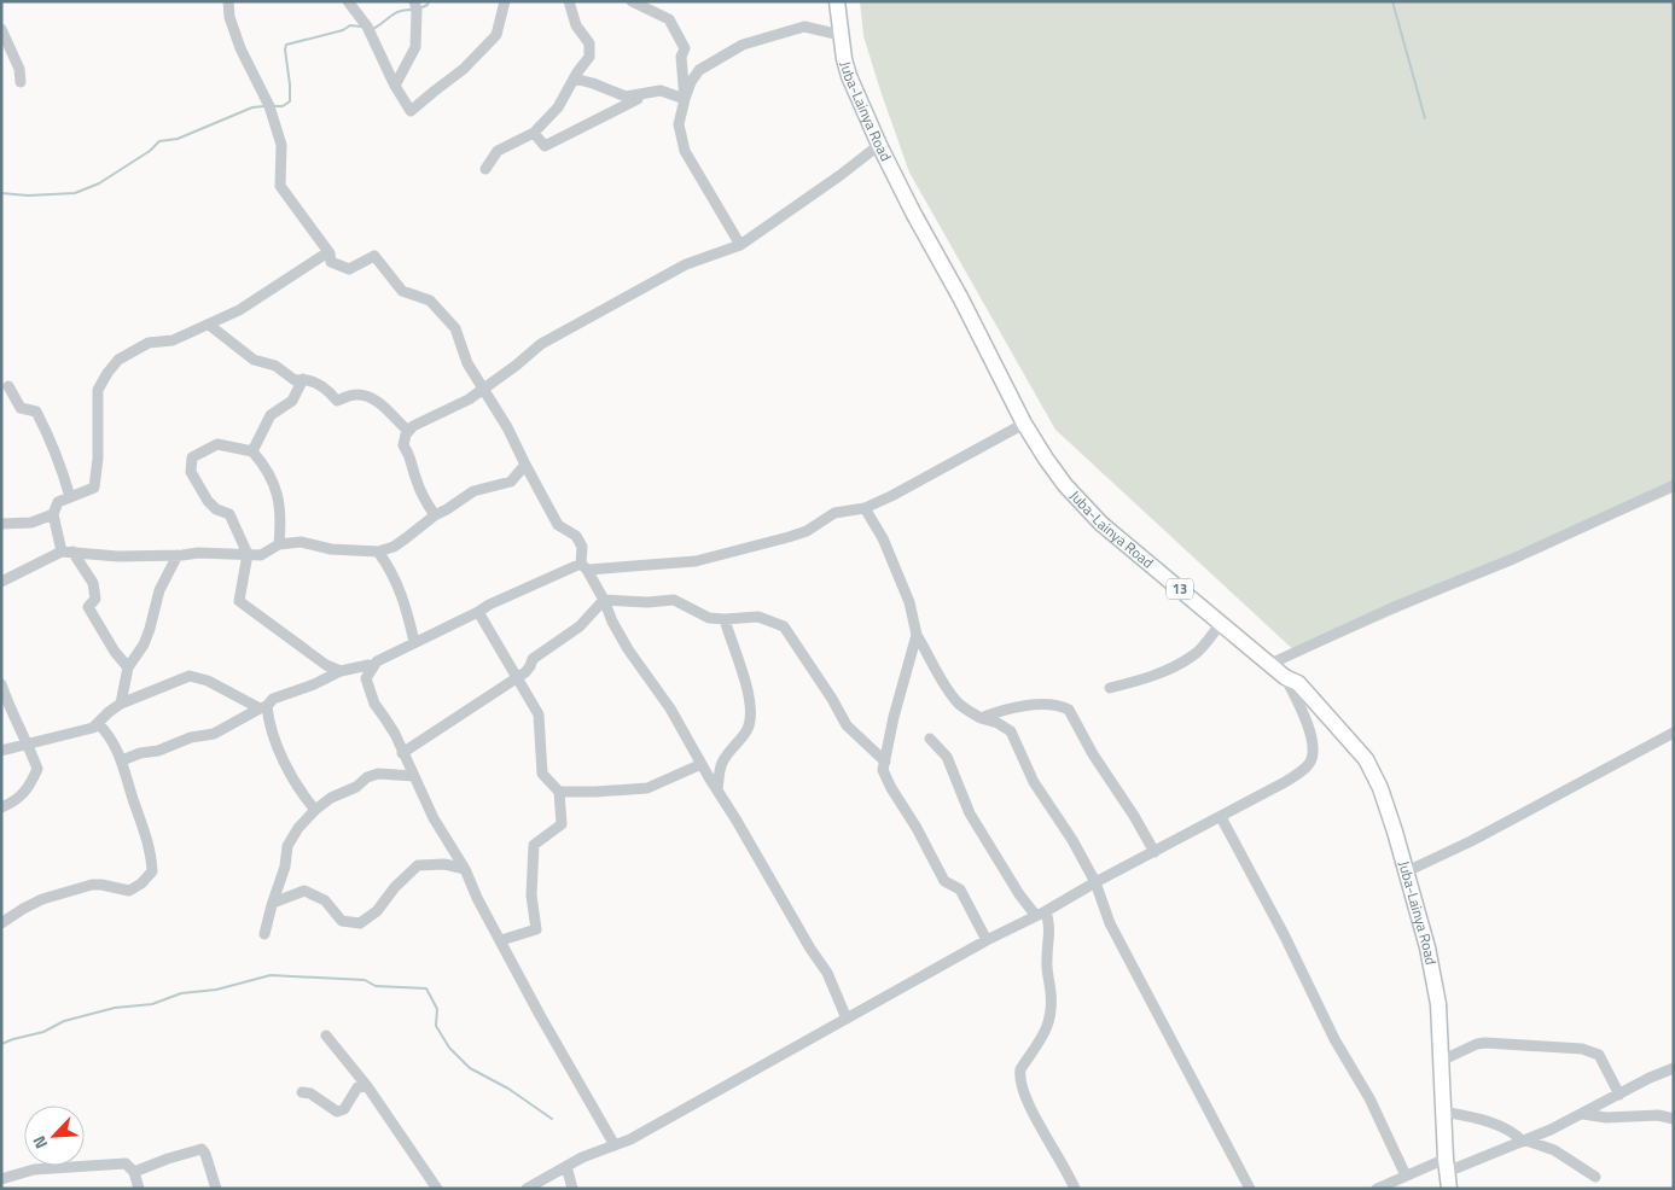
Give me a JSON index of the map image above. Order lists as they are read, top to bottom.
{
  "streets": {
    "main road": ["Juba-Lainya Road", "13"]
  },
  "north": "bottom left"
}
